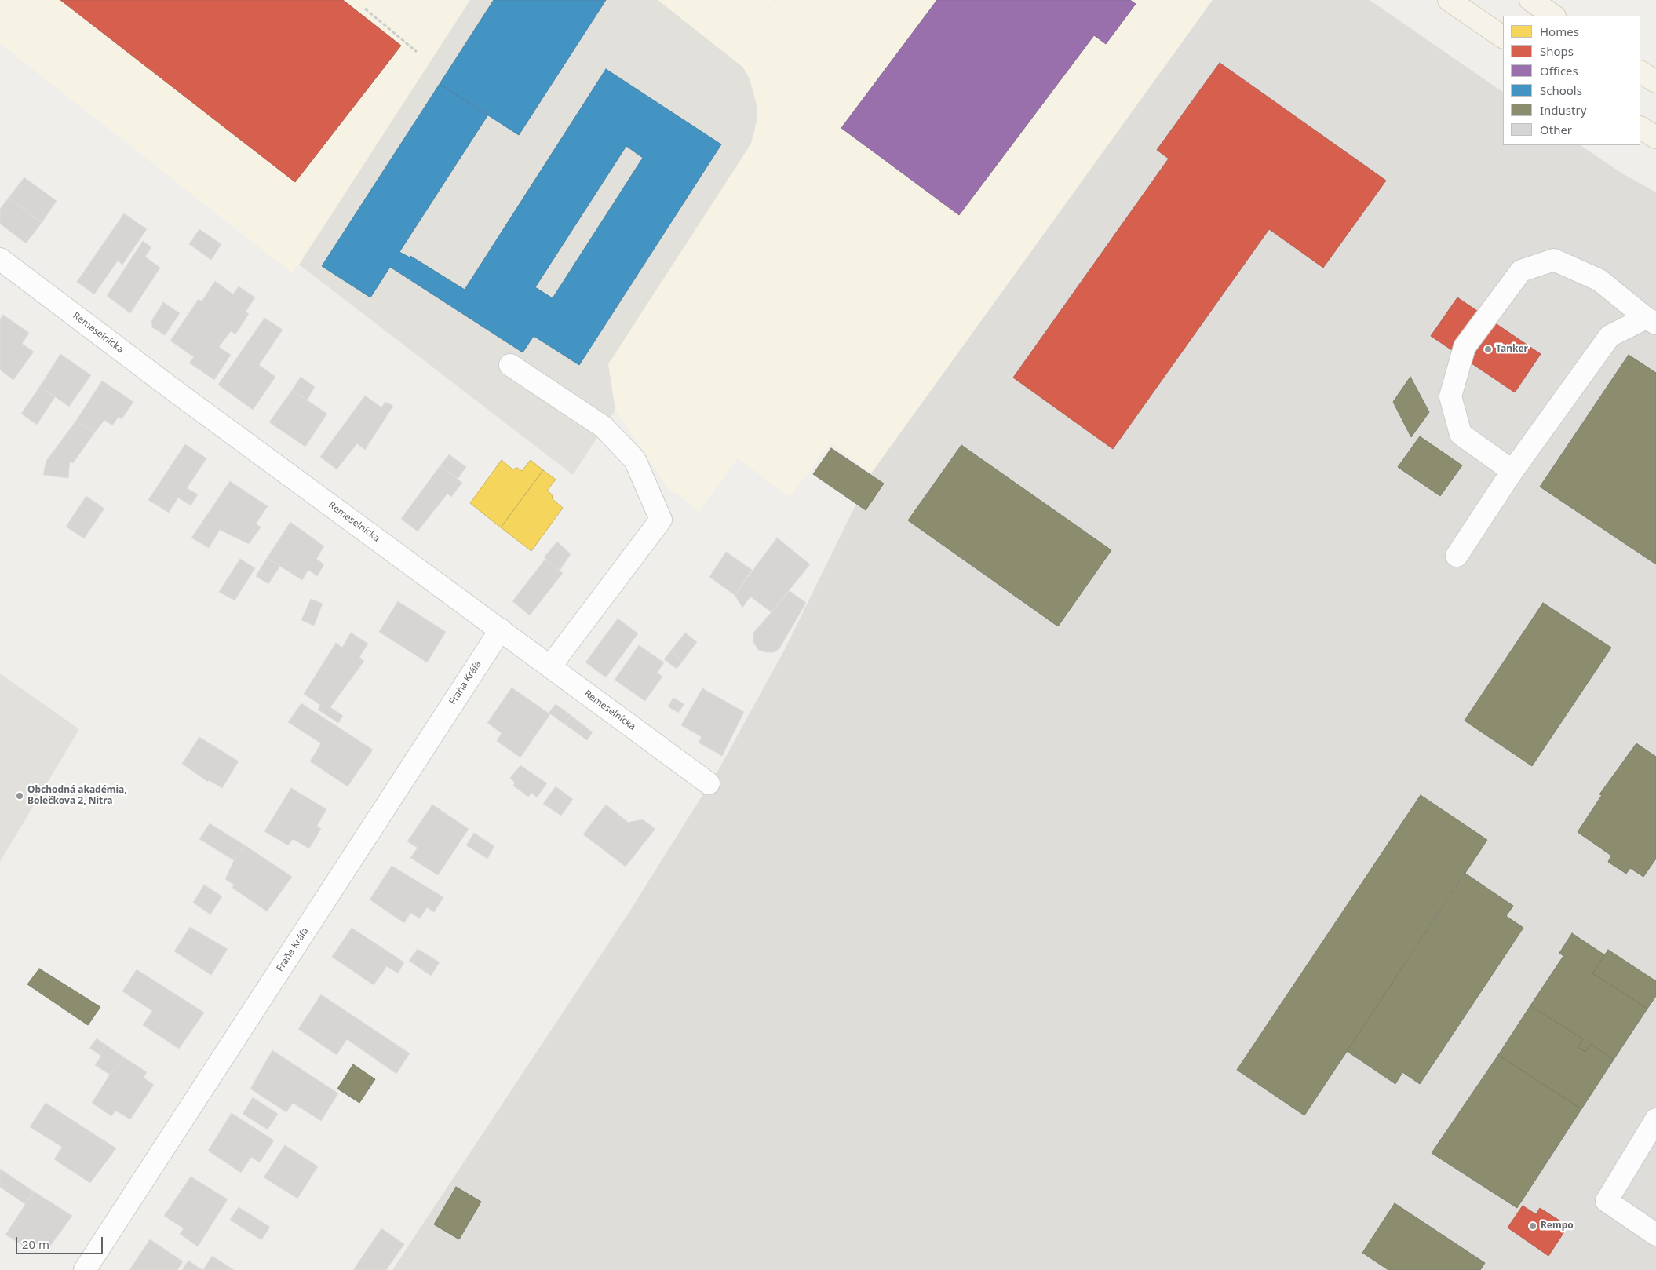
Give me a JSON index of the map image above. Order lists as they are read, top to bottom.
{
  "streets": {
    "street": ["Remeselnícka", "Fraňa Kráľa"]
  },
  "crossings": [
    ["Remeselnícka", "Fraňa Kráľa"]
  ],
  "places": ["Tanker", "Obchodná akadémia, Bolečkova 2, Nitra", "Rempo"],
  "legend": [
    "Homes",
    "Shops",
    "Offices",
    "Schools",
    "Industry",
    "Other"
  ],
  "scale_bar": "20 m"
}
